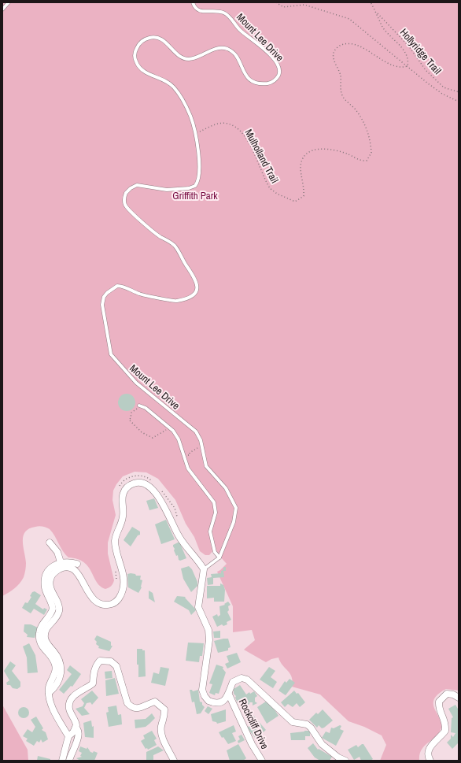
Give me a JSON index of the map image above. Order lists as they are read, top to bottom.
{
  "streets": {
    "street": ["Rockcliff Drive"],
    "lane": ["Mount Lee Drive"],
    "path": ["Hollyridge Trail", "Mulholland Trail"]
  },
  "crossings": [
    ["Mount Lee Drive", "Mulholland Trail"]
  ],
  "parks": ["Griffith Park"]
}
